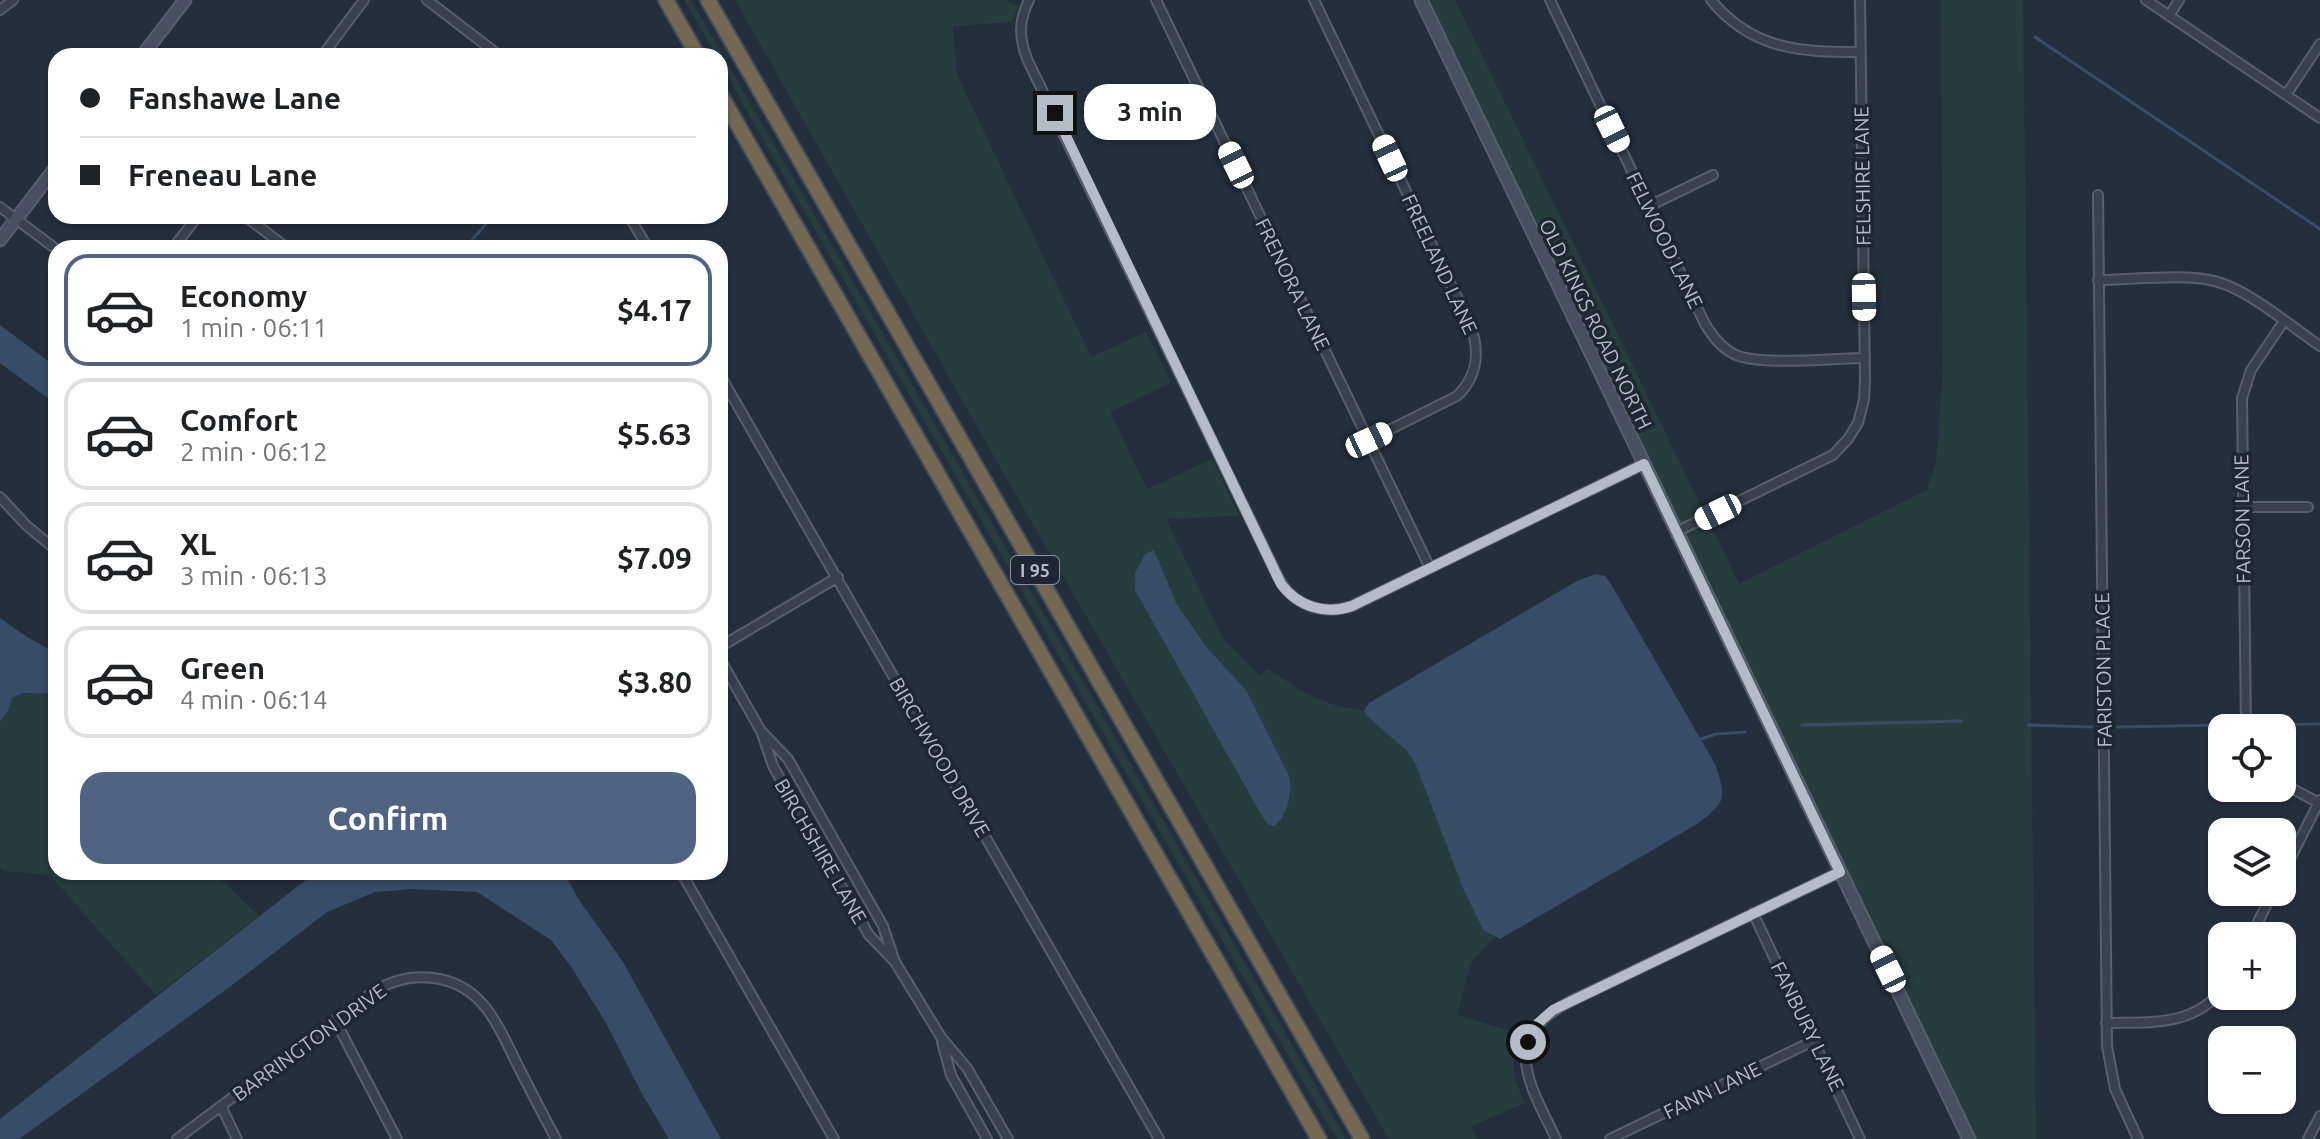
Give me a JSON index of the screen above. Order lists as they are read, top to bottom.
{
  "streets": {
    "highway": ["I 95"],
    "street": [
      "FELSHIRE LANE",
      "FELWOOD LANE",
      "FREELAND LANE",
      "FRENORA LANE",
      "OLD KINGS ROAD NORTH",
      "FARSON LANE",
      "FARISTON PLACE",
      "BIRCHWOOD DRIVE",
      "BIRCHSHIRE LANE",
      "FANBURY LANE",
      "BARRINGTON DRIVE",
      "FANN LANE"
    ]
  },
  "crossings": [
    ["FELSHIRE LANE", "FELWOOD LANE"],
    ["FELSHIRE LANE", "OLD KINGS ROAD NORTH"],
    ["FREELAND LANE", "FRENORA LANE"],
    ["FANBURY LANE", "FANN LANE"]
  ],
  "page": {
    "banner": ["Fanshawe Lane", "Freneau Lane"],
    "bubble": "3 min",
    "list": [
      {
        "name": "Economy",
        "note": "1 min · 06:11",
        "value": "$4.17"
      },
      {
        "name": "Comfort",
        "note": "2 min · 06:12",
        "value": "$5.63"
      },
      {
        "name": "XL",
        "note": "3 min · 06:13",
        "value": "$7.09"
      },
      {
        "name": "Green",
        "note": "4 min · 06:14",
        "value": "$3.80"
      }
    ],
    "map_buttons": ["+", "−"],
    "buttons": "Confirm"
  }
}
